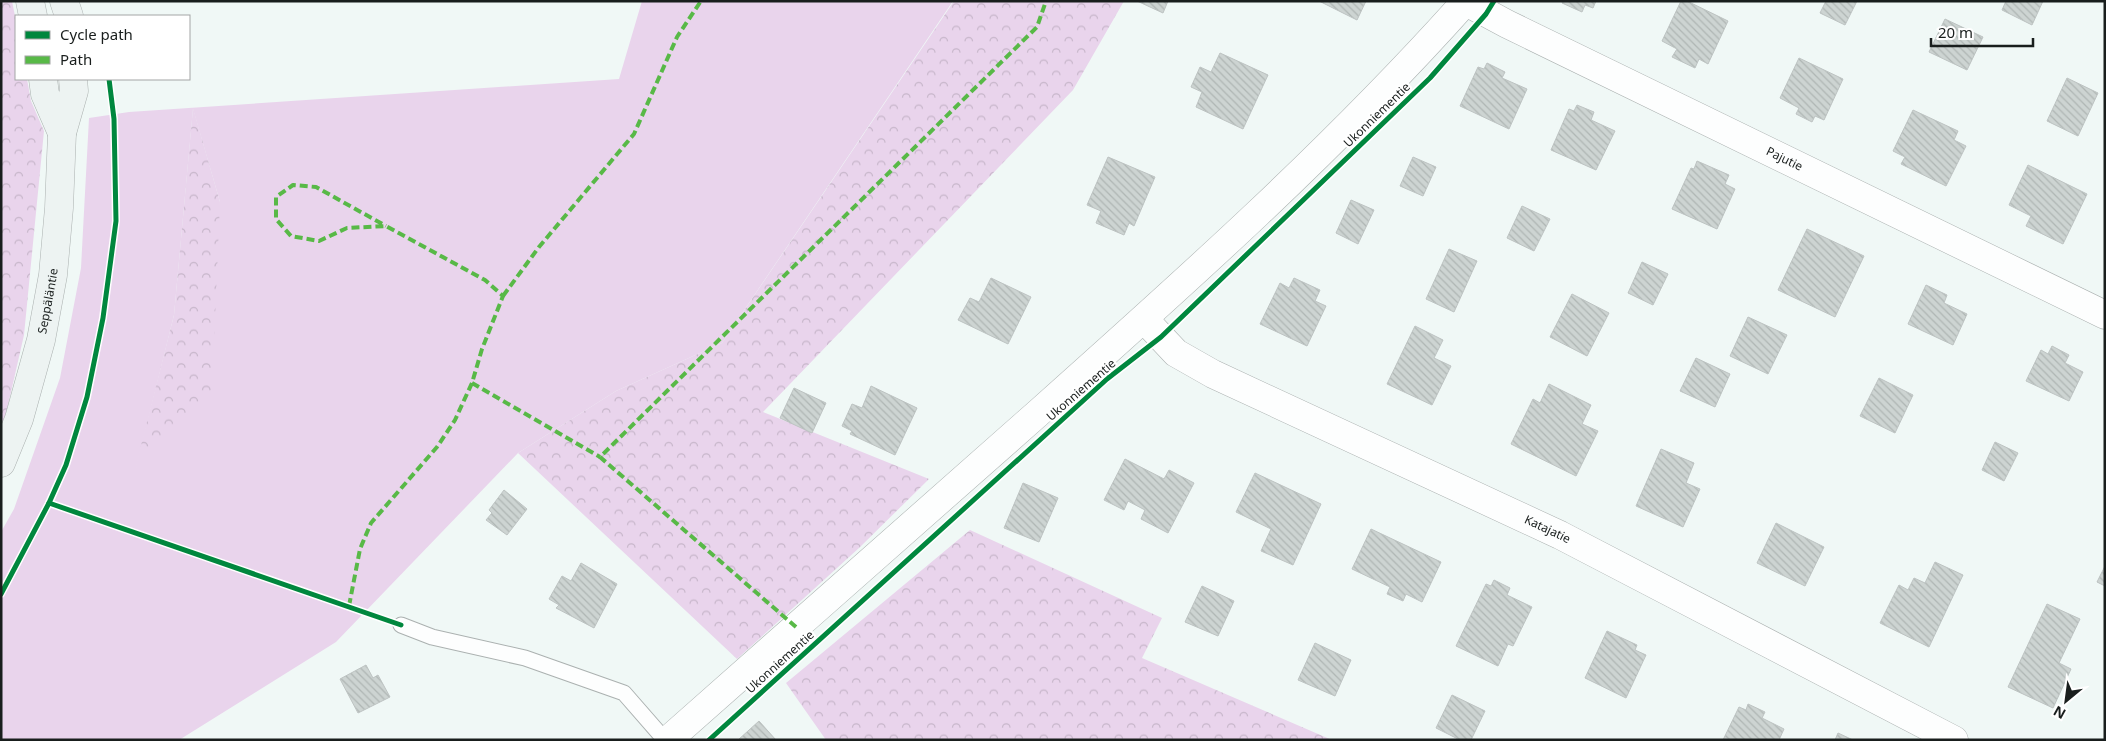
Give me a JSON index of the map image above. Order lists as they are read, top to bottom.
{
  "streets": {
    "main road": ["Seppäläntie"],
    "street": ["Ukonniementie", "Pajutie", "Katajatie"]
  },
  "crossings": [
    ["Ukonniementie", "Pajutie"],
    ["Ukonniementie", "Katajatie"]
  ],
  "legend": ["Cycle path", "Path"],
  "scale_bar": "20 m",
  "north": "bottom left"
}
